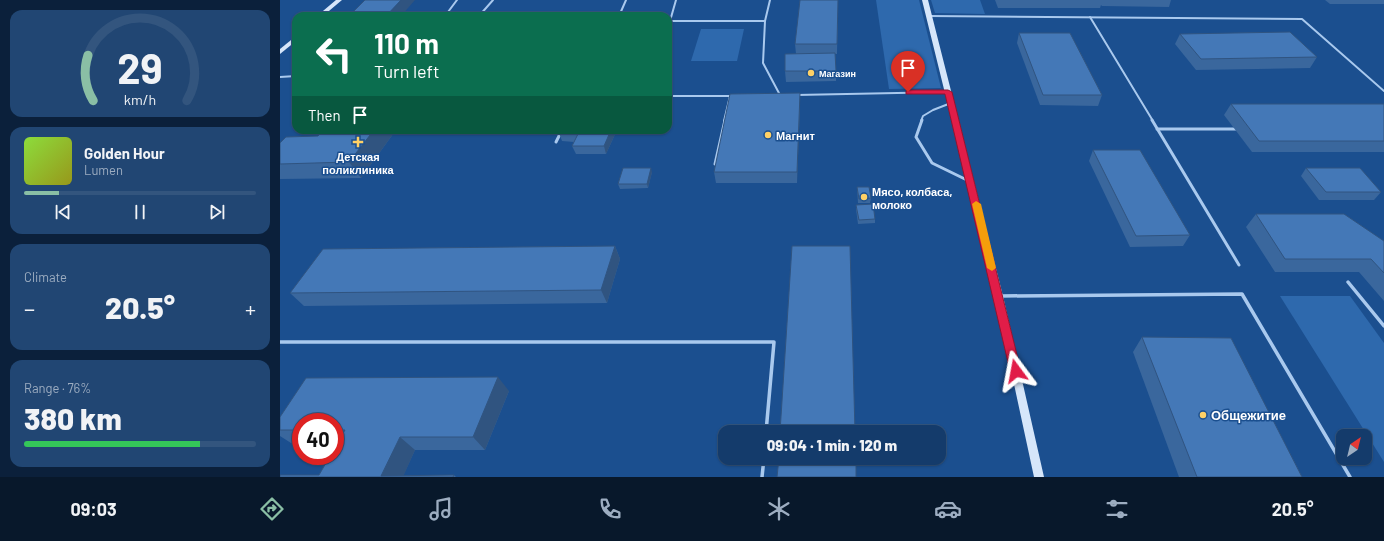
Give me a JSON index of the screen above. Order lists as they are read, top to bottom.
{
  "places": {
    "other": [
      "Магазин",
      "Магнит",
      "Мясо, колбаса, молоко",
      "Общежитие"
    ],
    "health": ["Детская поликлиника"]
  },
  "north": "top right",
  "page": {
    "turn": ["110 m", "Turn left"],
    "then": "Then",
    "song": ["Golden Hour", "Lumen"],
    "tile": [
      "Climate",
      ["Range · 76%", "380 km"]
    ],
    "heat": ["−", "20.5°", "+"],
    "limit": "40",
    "trip": "09:04 · 1 min · 120 m",
    "tabs": ["09:03", "20.5°"],
    "gauge": ["29", "km/h"]
  }
}
